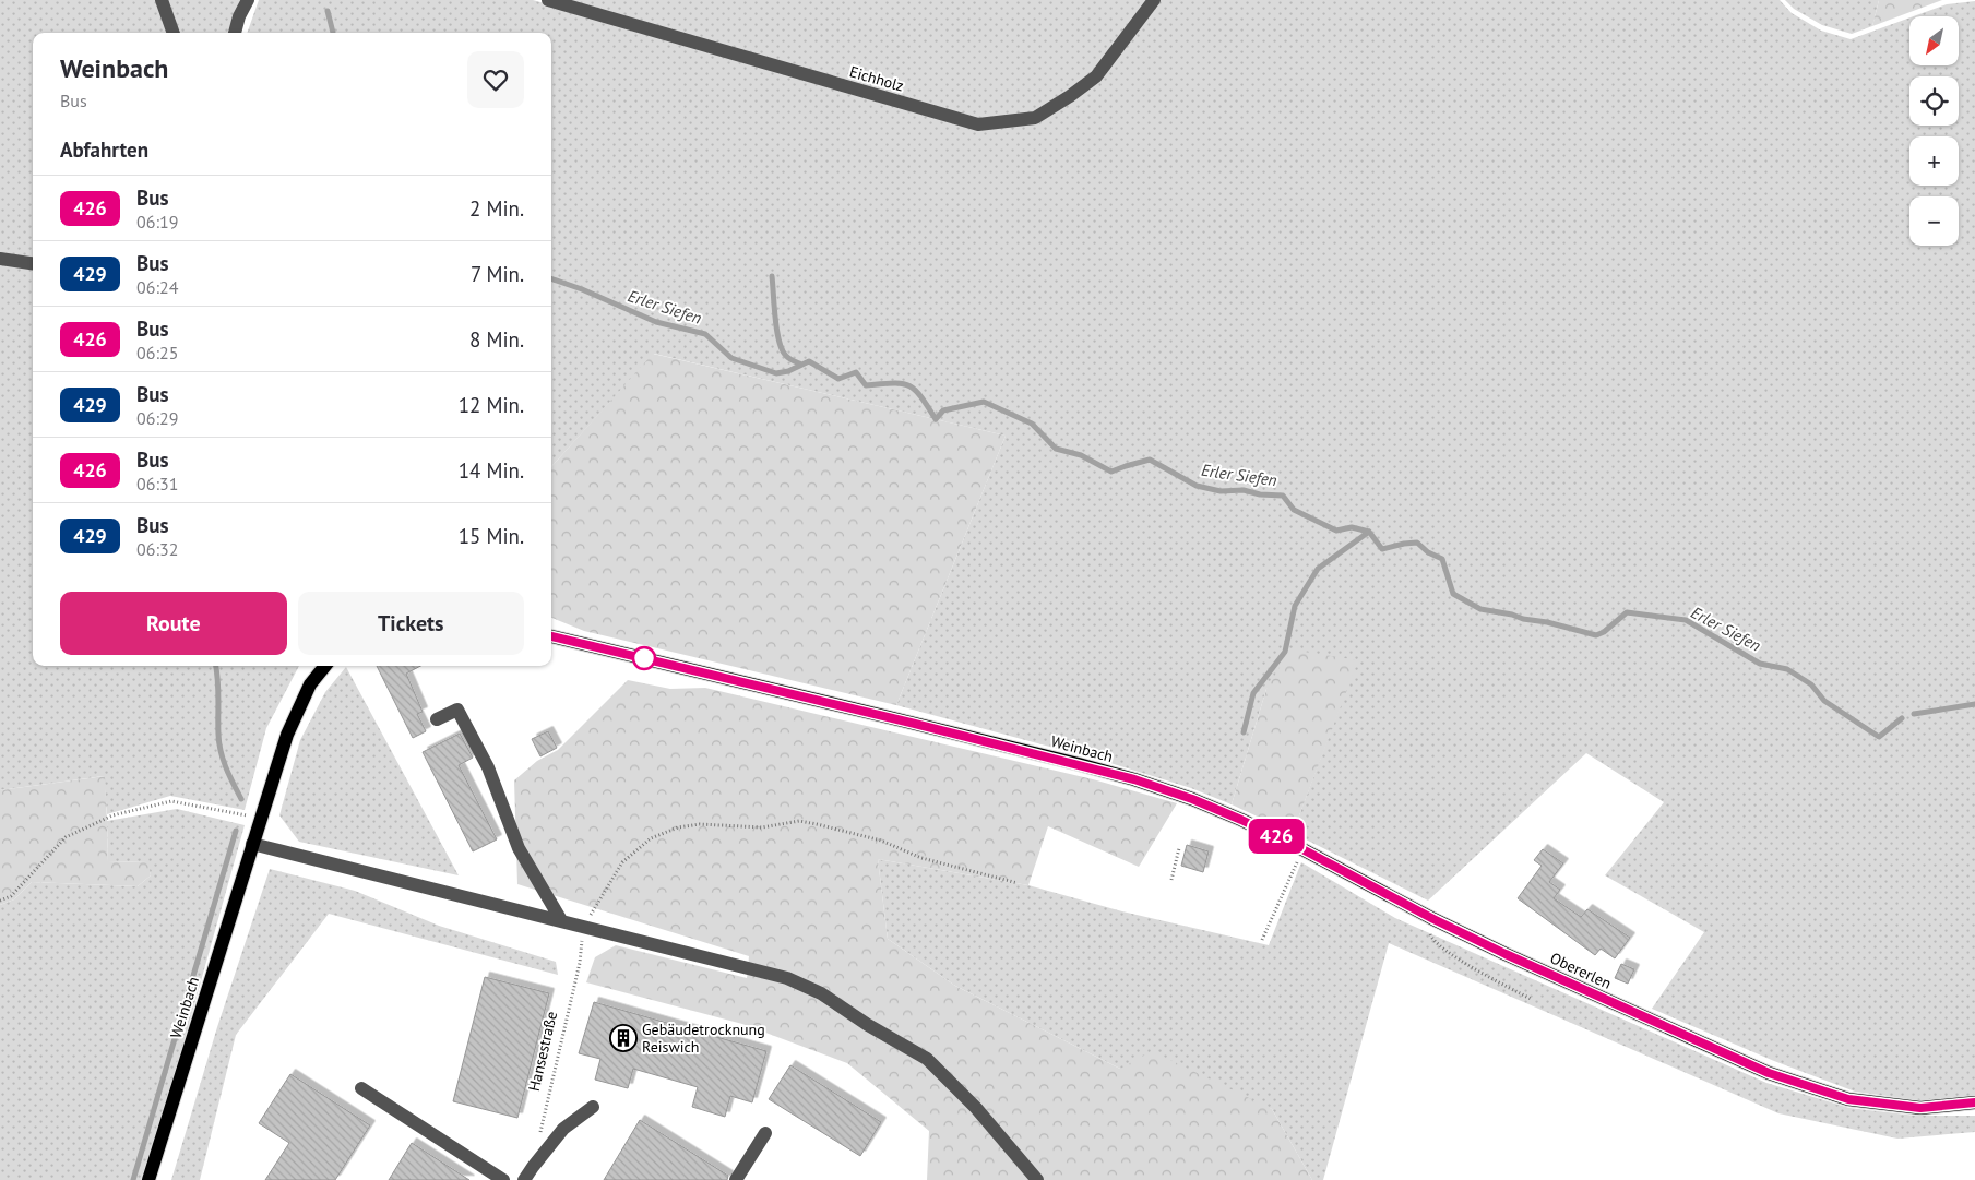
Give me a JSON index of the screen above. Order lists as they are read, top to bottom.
{
  "streets": {
    "main road": ["Weinbach", "Obererlen"],
    "street": ["Eichholz"],
    "path": ["Hansestraße"]
  },
  "crossings": [
    ["Weinbach", "Obererlen"]
  ],
  "water": ["Erler Siefen"],
  "places": {
    "building": ["Gebäudetrocknung Reiswich"]
  },
  "lines": ["bus line 426"],
  "north": "bottom left",
  "page": {
    "on_map": "426",
    "map_buttons": ["+", "−"],
    "heading": [
      ["Weinbach", "Bus"],
      "Abfahrten"
    ],
    "list": [
      {
        "mark": "426",
        "name": "Bus",
        "note": "06:19",
        "value": "2 Min."
      },
      {
        "mark": "429",
        "name": "Bus",
        "note": "06:24",
        "value": "7 Min."
      },
      {
        "mark": "426",
        "name": "Bus",
        "note": "06:25",
        "value": "8 Min."
      },
      {
        "mark": "429",
        "name": "Bus",
        "note": "06:29",
        "value": "12 Min."
      },
      {
        "mark": "426",
        "name": "Bus",
        "note": "06:31",
        "value": "14 Min."
      },
      {
        "mark": "429",
        "name": "Bus",
        "note": "06:32",
        "value": "15 Min."
      }
    ],
    "buttons": ["Route", "Tickets"]
  }
}
